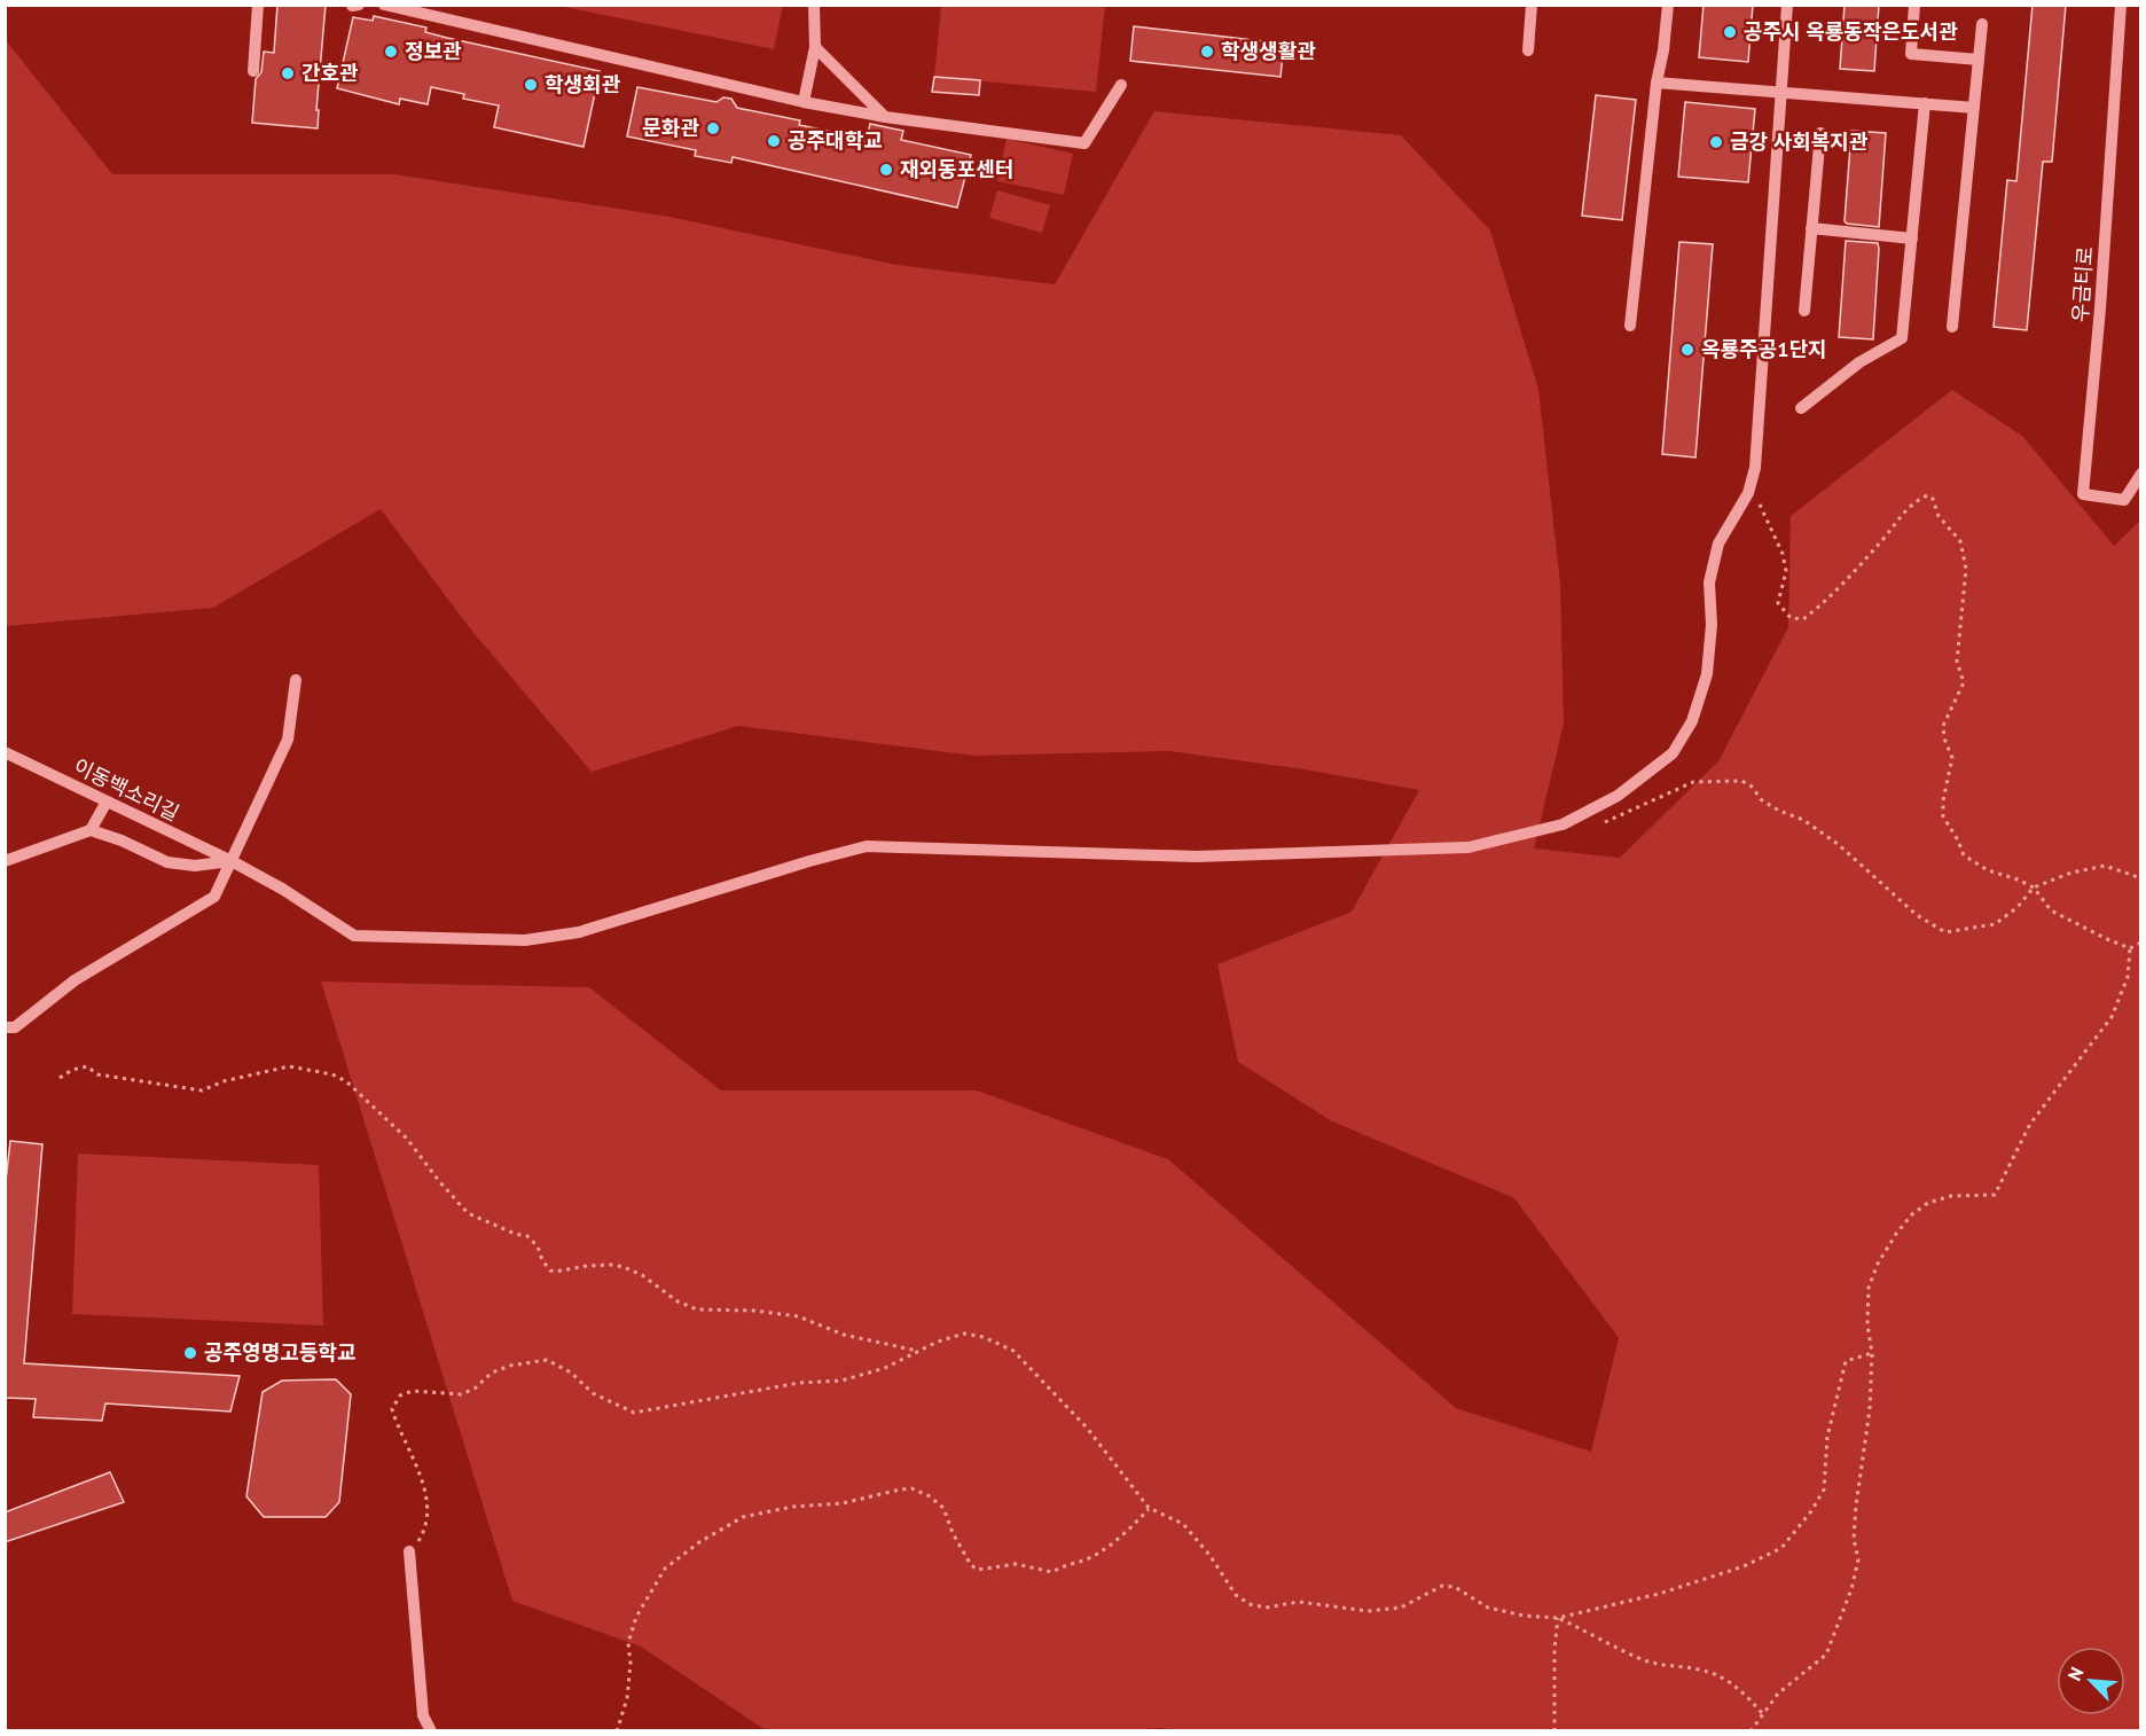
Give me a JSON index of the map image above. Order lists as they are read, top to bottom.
{
  "streets": {
    "street": ["우금티로", "이동백소리길"]
  },
  "places": [
    "공주시 옥룡동작은도서관",
    "정보관",
    "학생생활관",
    "간호관",
    "학생회관",
    "문화관",
    "공주대학교",
    "금강 사회복지관",
    "재외동포센터",
    "옥룡주공1단지",
    "공주영명고등학교"
  ],
  "north": "top left"
}
